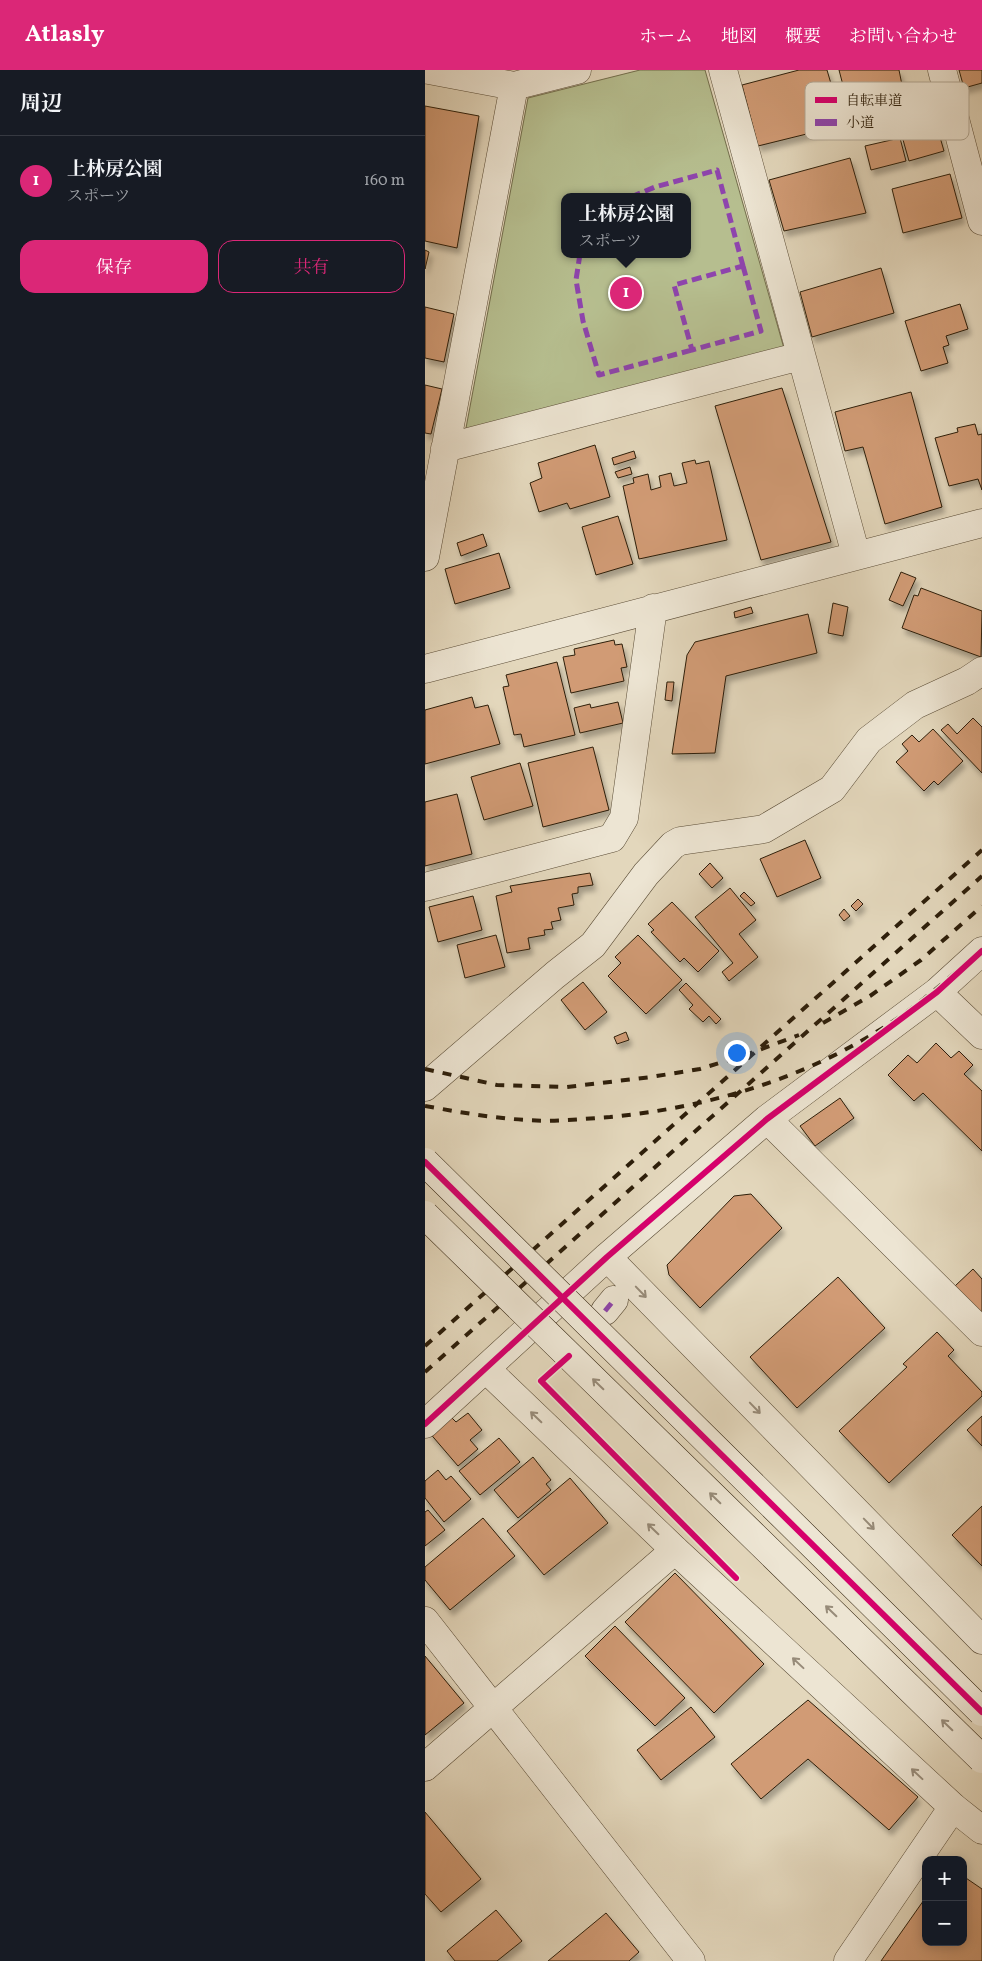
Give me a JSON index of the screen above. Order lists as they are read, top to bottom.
{
  "legend": ["自転車道", "小道"],
  "page": {
    "header": "Atlasly",
    "nav": [
      "ホーム",
      "地図",
      "概要",
      "お問い合わせ"
    ],
    "heading": "周辺",
    "list": [
      {
        "mark": "1",
        "name": "上林房公園",
        "note": "スポーツ",
        "value": "160 m"
      }
    ],
    "popup": ["上林房公園", "スポーツ"],
    "buttons": ["保存", "共有"],
    "pins": "1",
    "map_buttons": ["+", "−"]
  }
}
